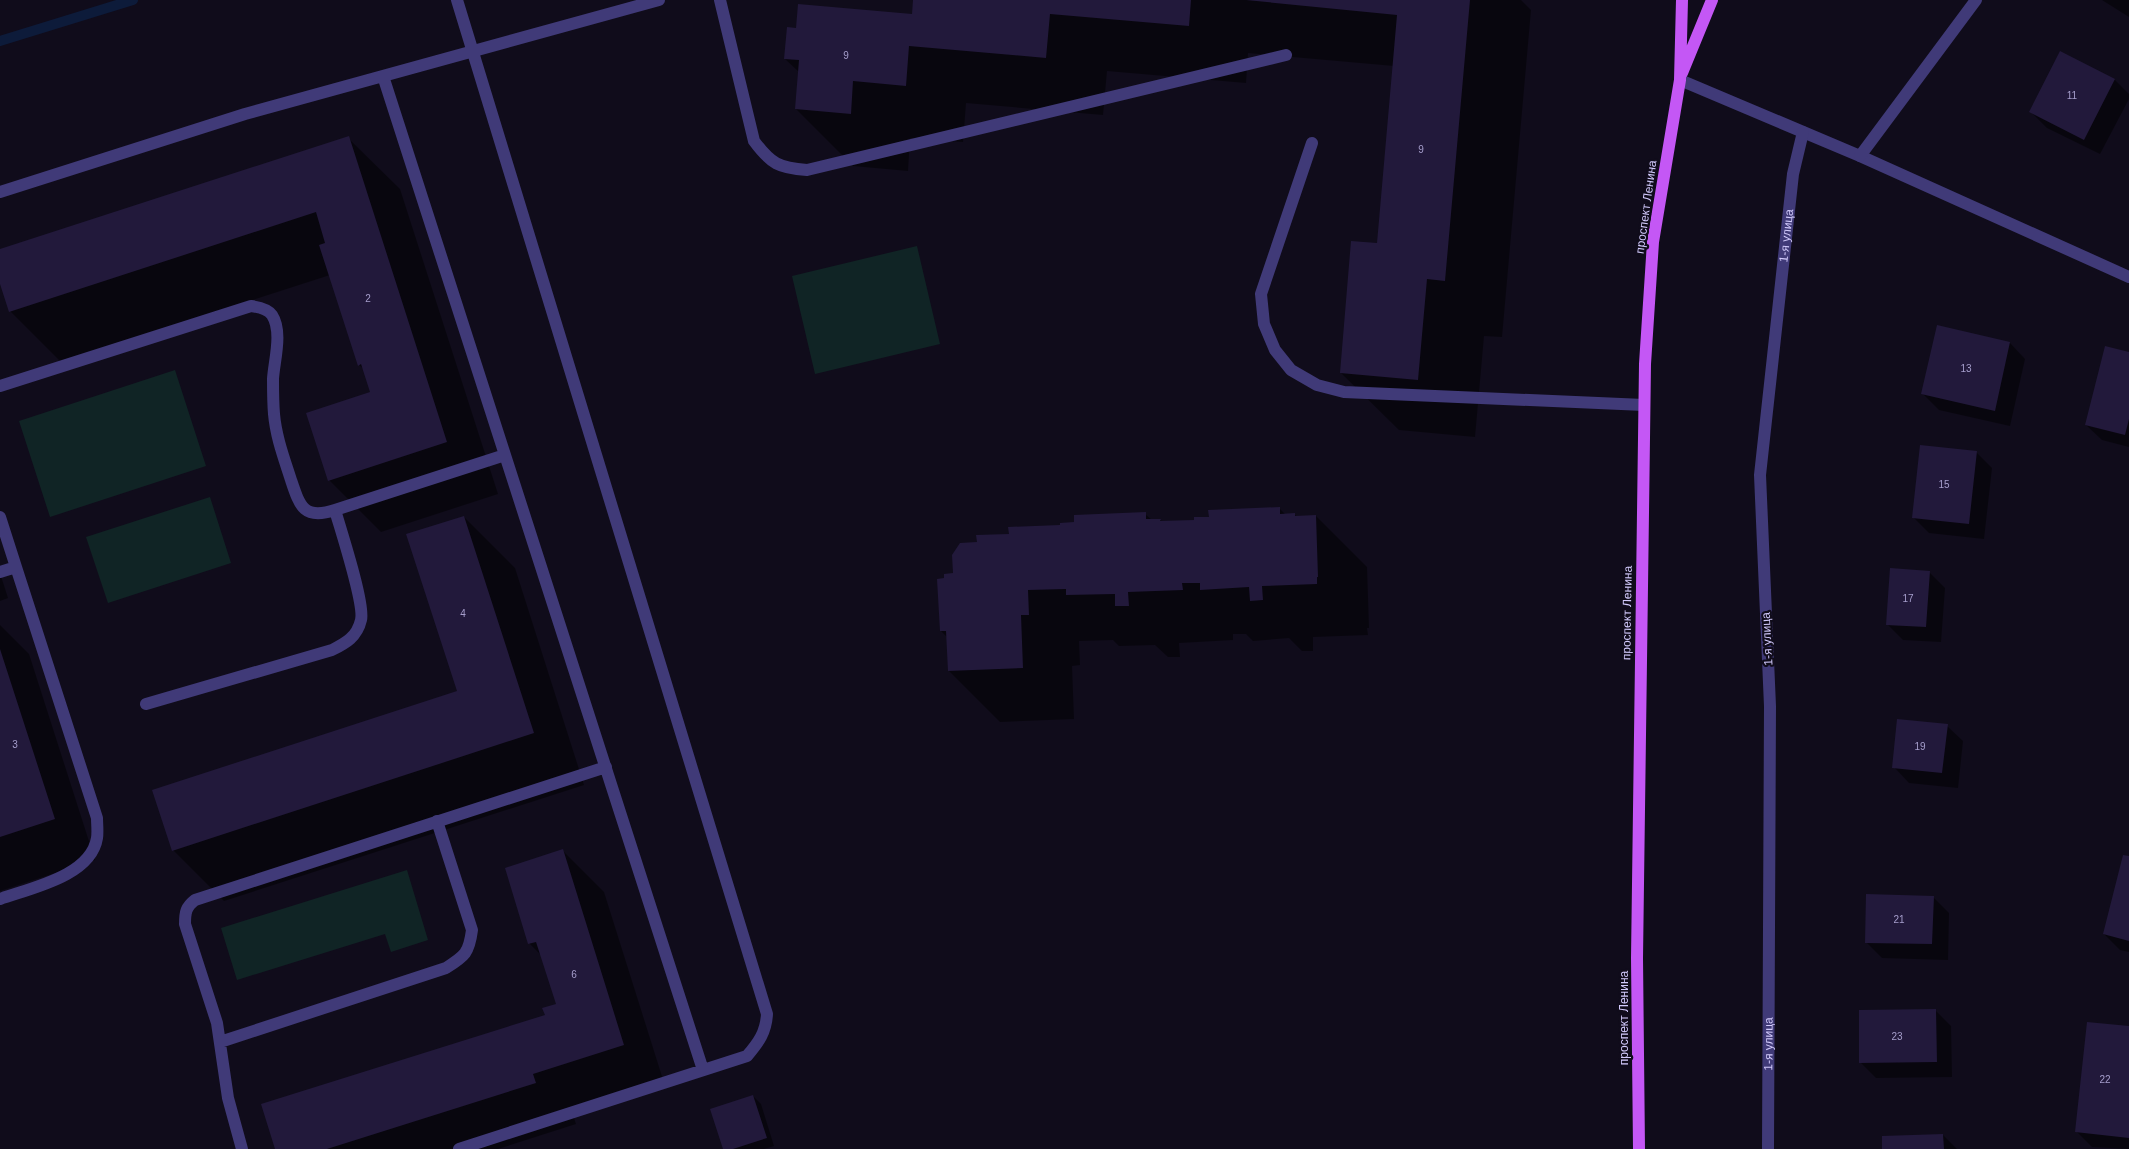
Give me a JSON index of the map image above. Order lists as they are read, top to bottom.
{
  "streets": {
    "main road": ["проспект Ленина"],
    "street": ["1-я улица"]
  },
  "house_numbers": [
    "9",
    "11",
    "9",
    "2",
    "13",
    "15",
    "17",
    "4",
    "3",
    "19",
    "21",
    "6",
    "23",
    "22"
  ]
}
